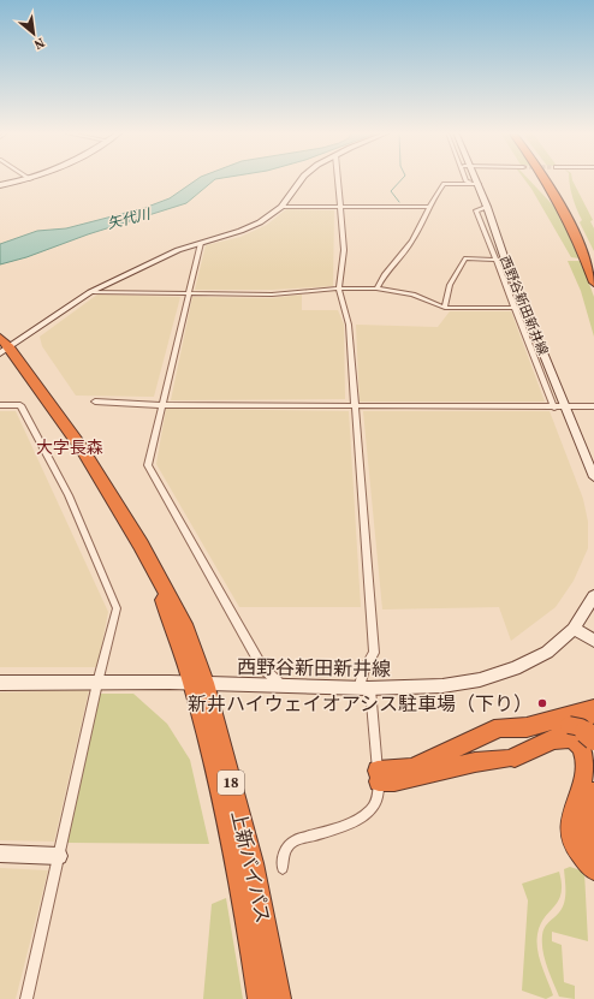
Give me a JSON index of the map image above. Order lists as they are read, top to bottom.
{
  "streets": {
    "highway": ["18", "上新バイパス"],
    "main road": ["西野谷新田新井線"]
  },
  "crossings": [
    ["西野谷新田新井線", "上新バイパス"]
  ],
  "districts": ["大字長森"],
  "water": ["矢代川"],
  "places": ["新井ハイウェイオアシス駐車場（下り）"],
  "north": "bottom right"
}
